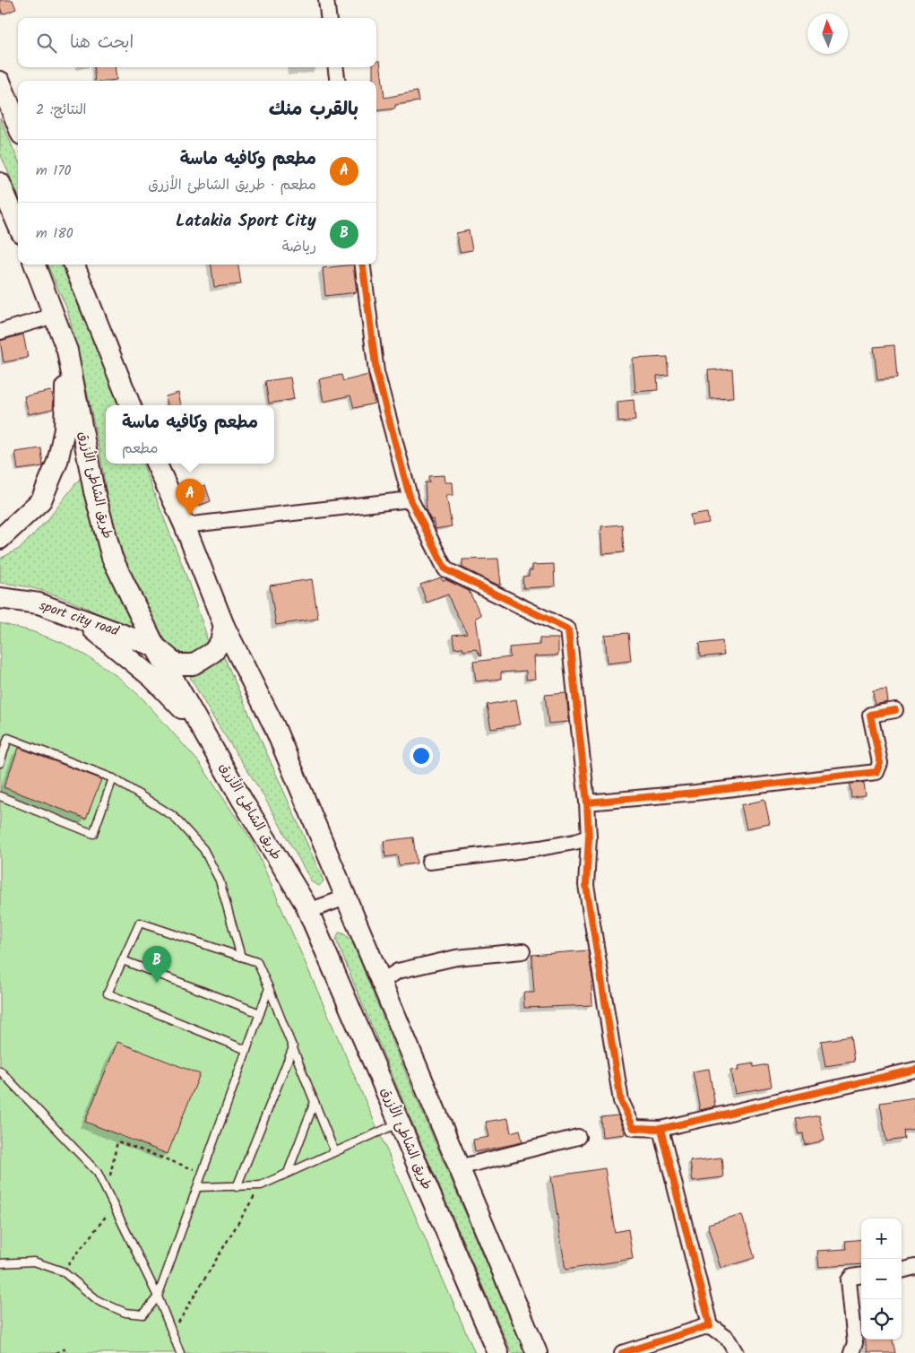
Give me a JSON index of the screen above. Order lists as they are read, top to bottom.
{
  "streets": {
    "main road": ["طريق الشاطئ الأزرق", "sport city road"]
  },
  "crossings": [
    ["طريق الشاطئ الأزرق", "sport city road"]
  ],
  "north": "top",
  "page": {
    "search": "ابحث هنا",
    "heading": ["بالقرب منك", "النتائج: 2"],
    "list": [
      {
        "mark": "A",
        "name": "مطعم وكافيه ماسة",
        "note": "مطعم · طريق الشاطئ الأزرق",
        "value": "170 m"
      },
      {
        "mark": "B",
        "name": "Latakia Sport City",
        "note": "رياضة",
        "value": "180 m"
      }
    ],
    "popup": ["مطعم وكافيه ماسة", "مطعم"],
    "pins": ["A", "B"],
    "map_buttons": ["+", "−"]
  }
}
